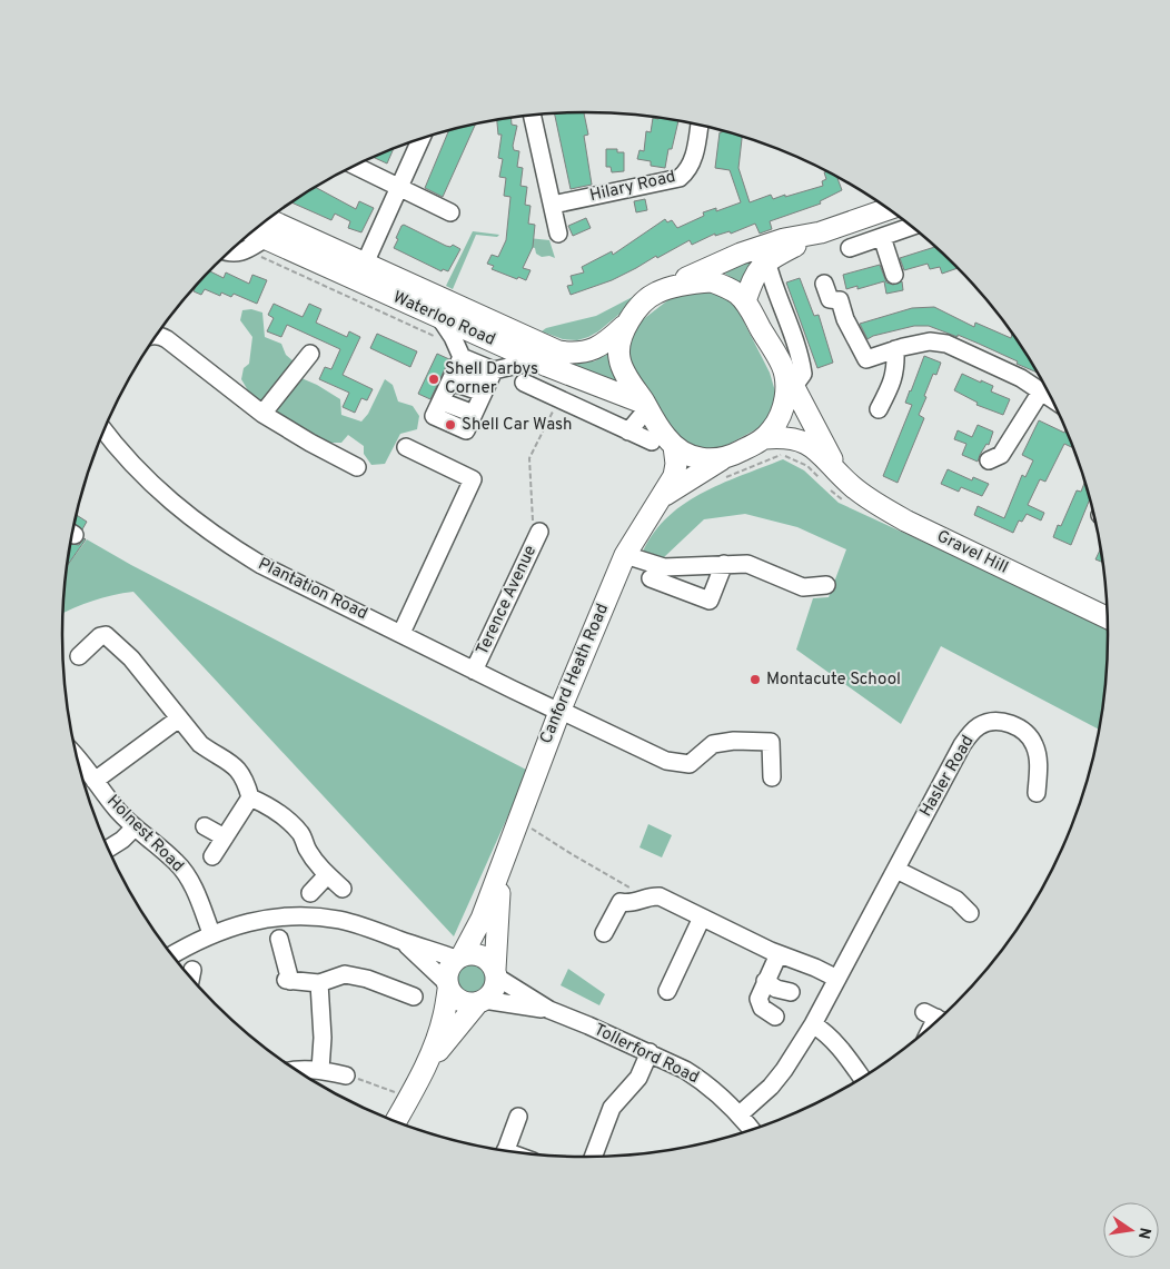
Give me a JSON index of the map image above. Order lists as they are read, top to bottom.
{
  "streets": {
    "main road": ["Waterloo Road", "Gravel Hill", "Canford Heath Road"],
    "street": [
      "Hilary Road",
      "Plantation Road",
      "Terence Avenue",
      "Hasler Road",
      "Holnest Road",
      "Tollerford Road"
    ]
  },
  "crossings": [
    ["Waterloo Road", "Gravel Hill"],
    ["Waterloo Road", "Canford Heath Road"],
    ["Gravel Hill", "Canford Heath Road"],
    ["Plantation Road", "Terence Avenue"],
    ["Plantation Road", "Canford Heath Road"],
    ["Canford Heath Road", "Tollerford Road"],
    ["Hasler Road", "Tollerford Road"]
  ],
  "places": ["Shell Darbys Corner", "Shell Car Wash", "Montacute School"],
  "north": "right"
}
